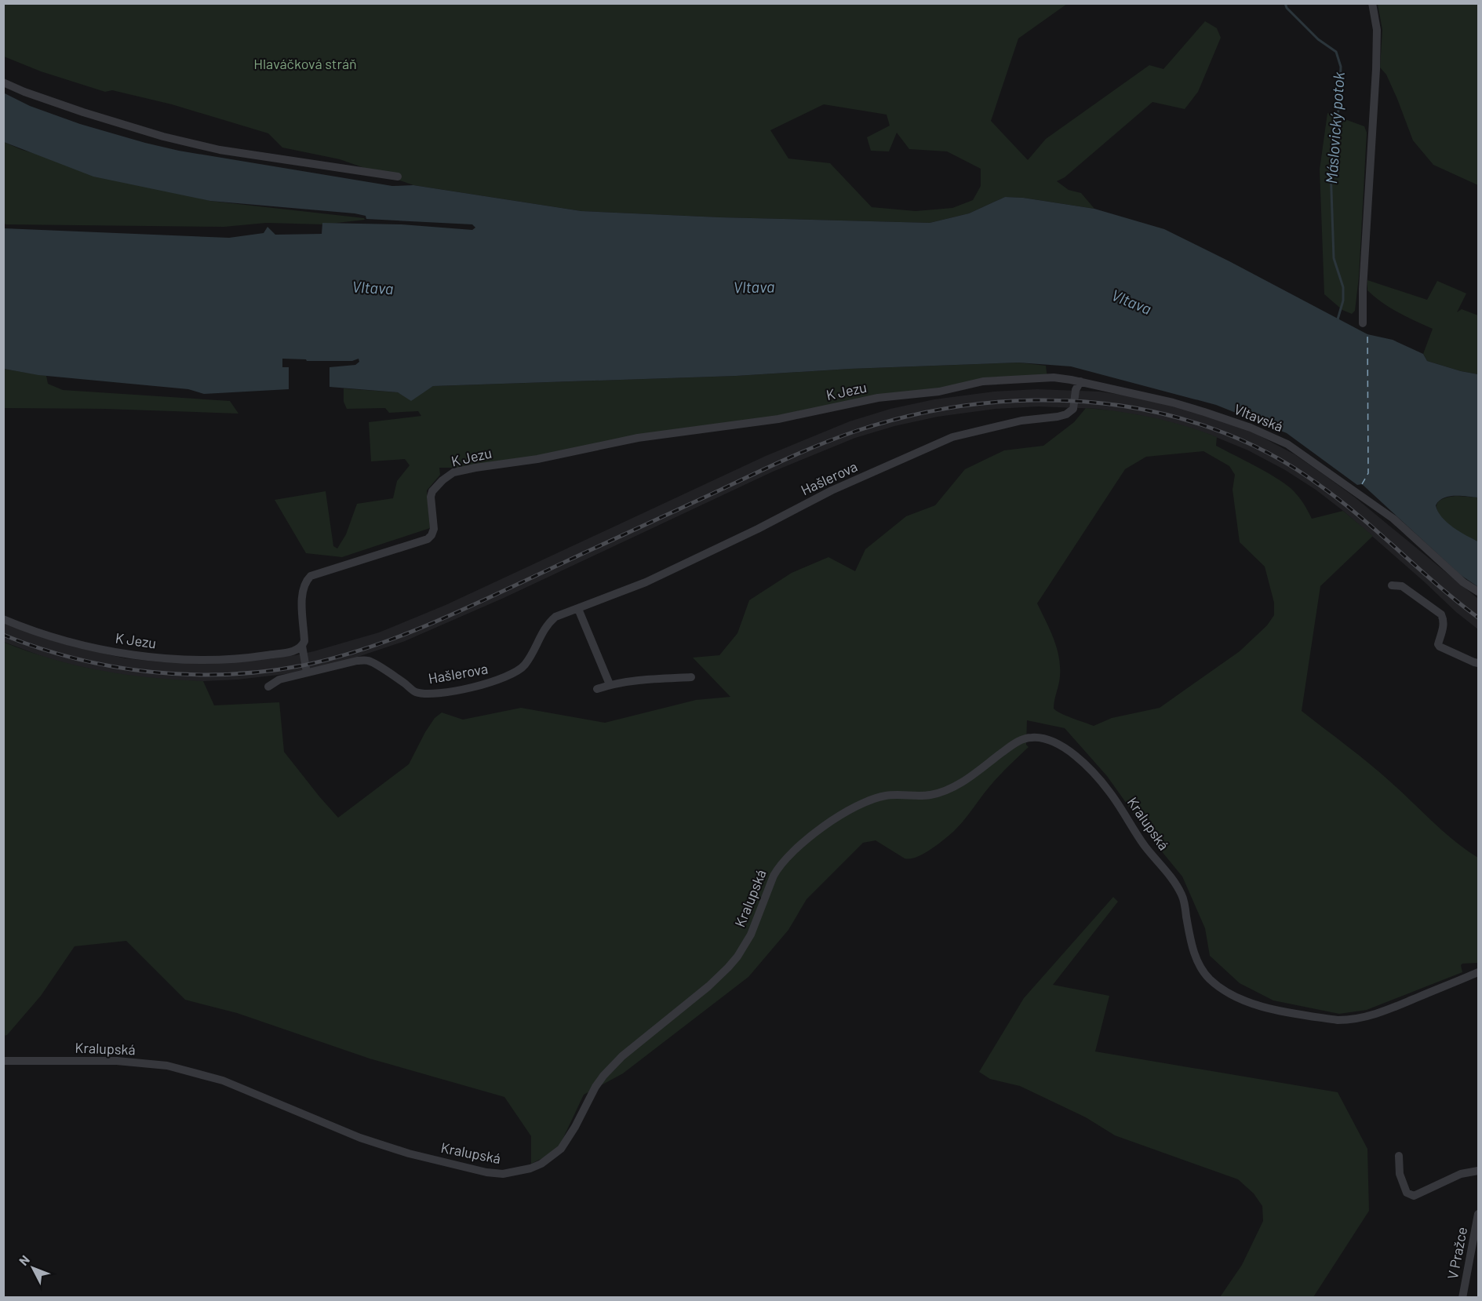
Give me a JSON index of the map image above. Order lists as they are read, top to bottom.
{
  "streets": {
    "street": [
      "K Jezu",
      "Vltavská",
      "Hašlerova",
      "Kralupská",
      "V Pražce"
    ]
  },
  "crossings": [
    ["K Jezu", "Vltavská"],
    ["Vltavská", "Hašlerova"]
  ],
  "water": ["Máslovický potok", "Vltava"],
  "parks": ["Hlaváčková stráň"],
  "north": "top left"
}
